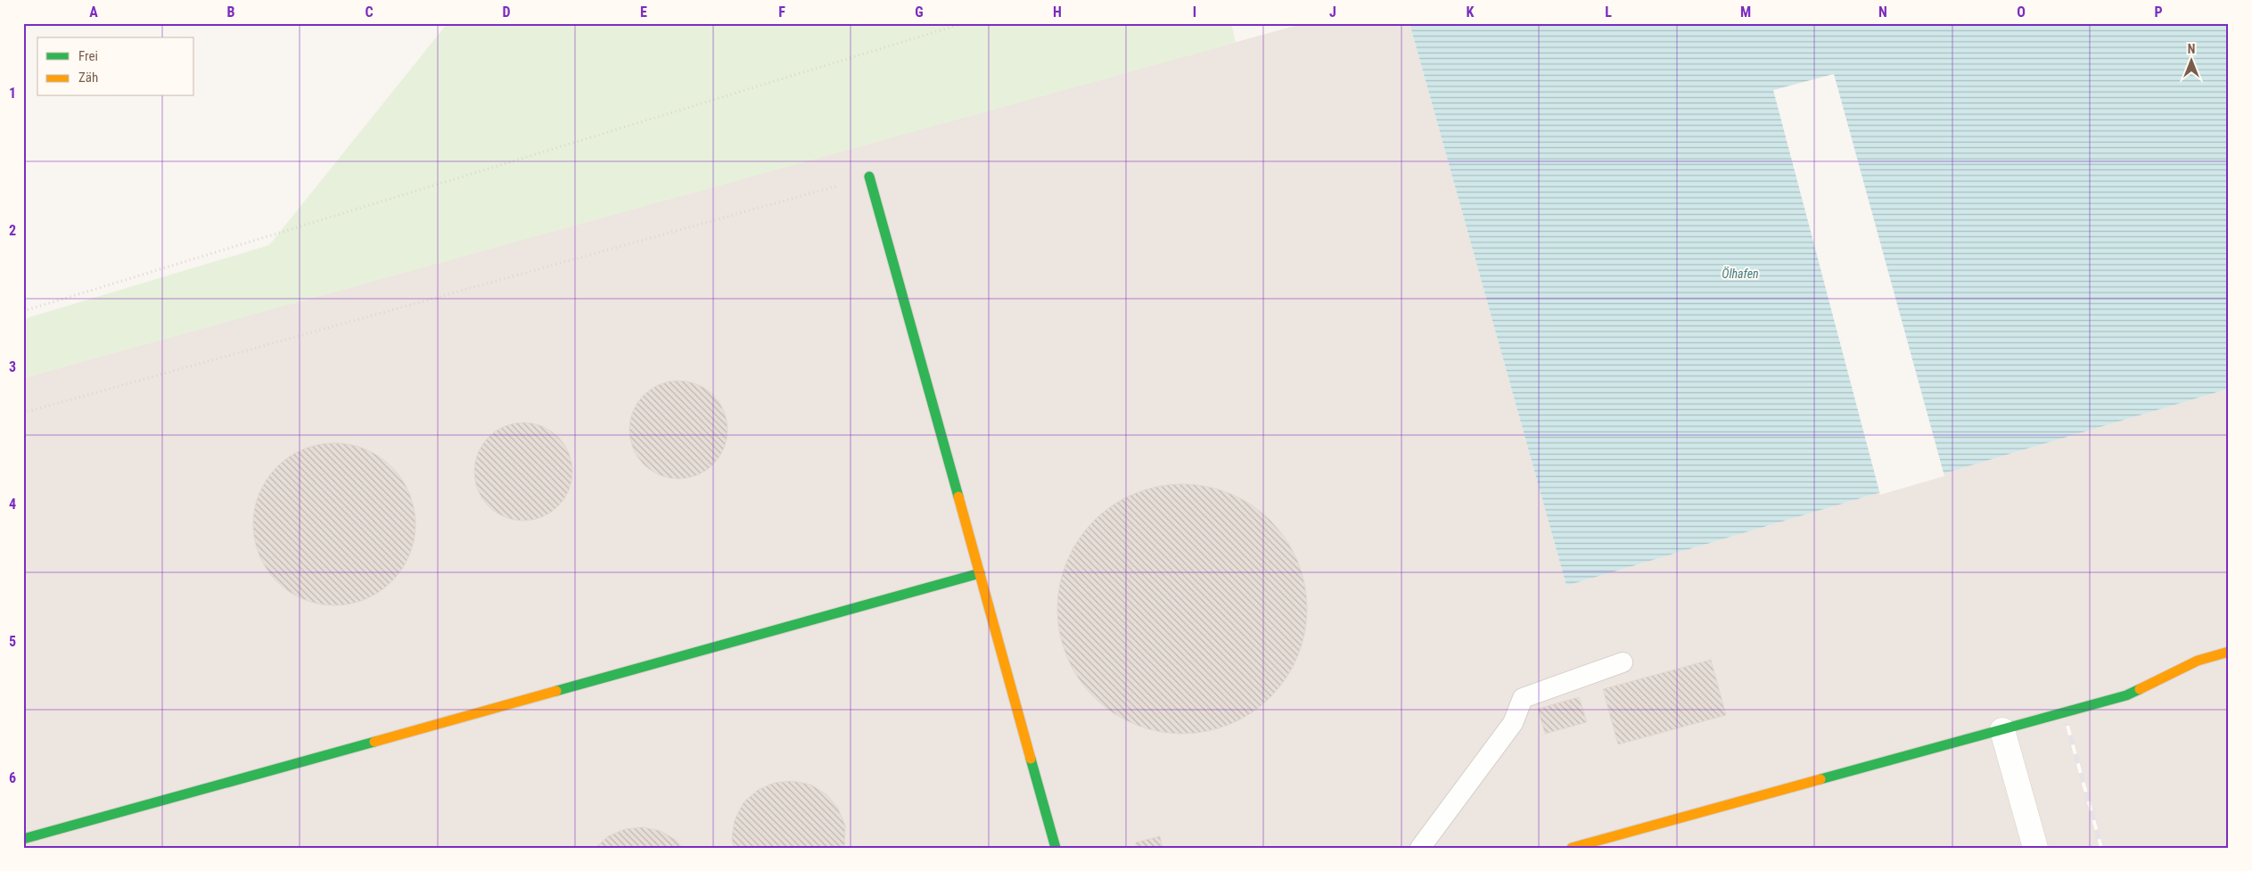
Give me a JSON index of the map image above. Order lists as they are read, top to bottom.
{
  "water": ["Ölhafen"],
  "legend": ["Frei", "Zäh"],
  "north": "top",
  "grid": {
    "columns": [
      "A",
      "B",
      "C",
      "D",
      "E",
      "F",
      "G",
      "H",
      "I",
      "J",
      "K",
      "L",
      "M",
      "N",
      "O",
      "P"
    ],
    "rows": [
      "1",
      "2",
      "3",
      "4",
      "5",
      "6"
    ]
  }
}
